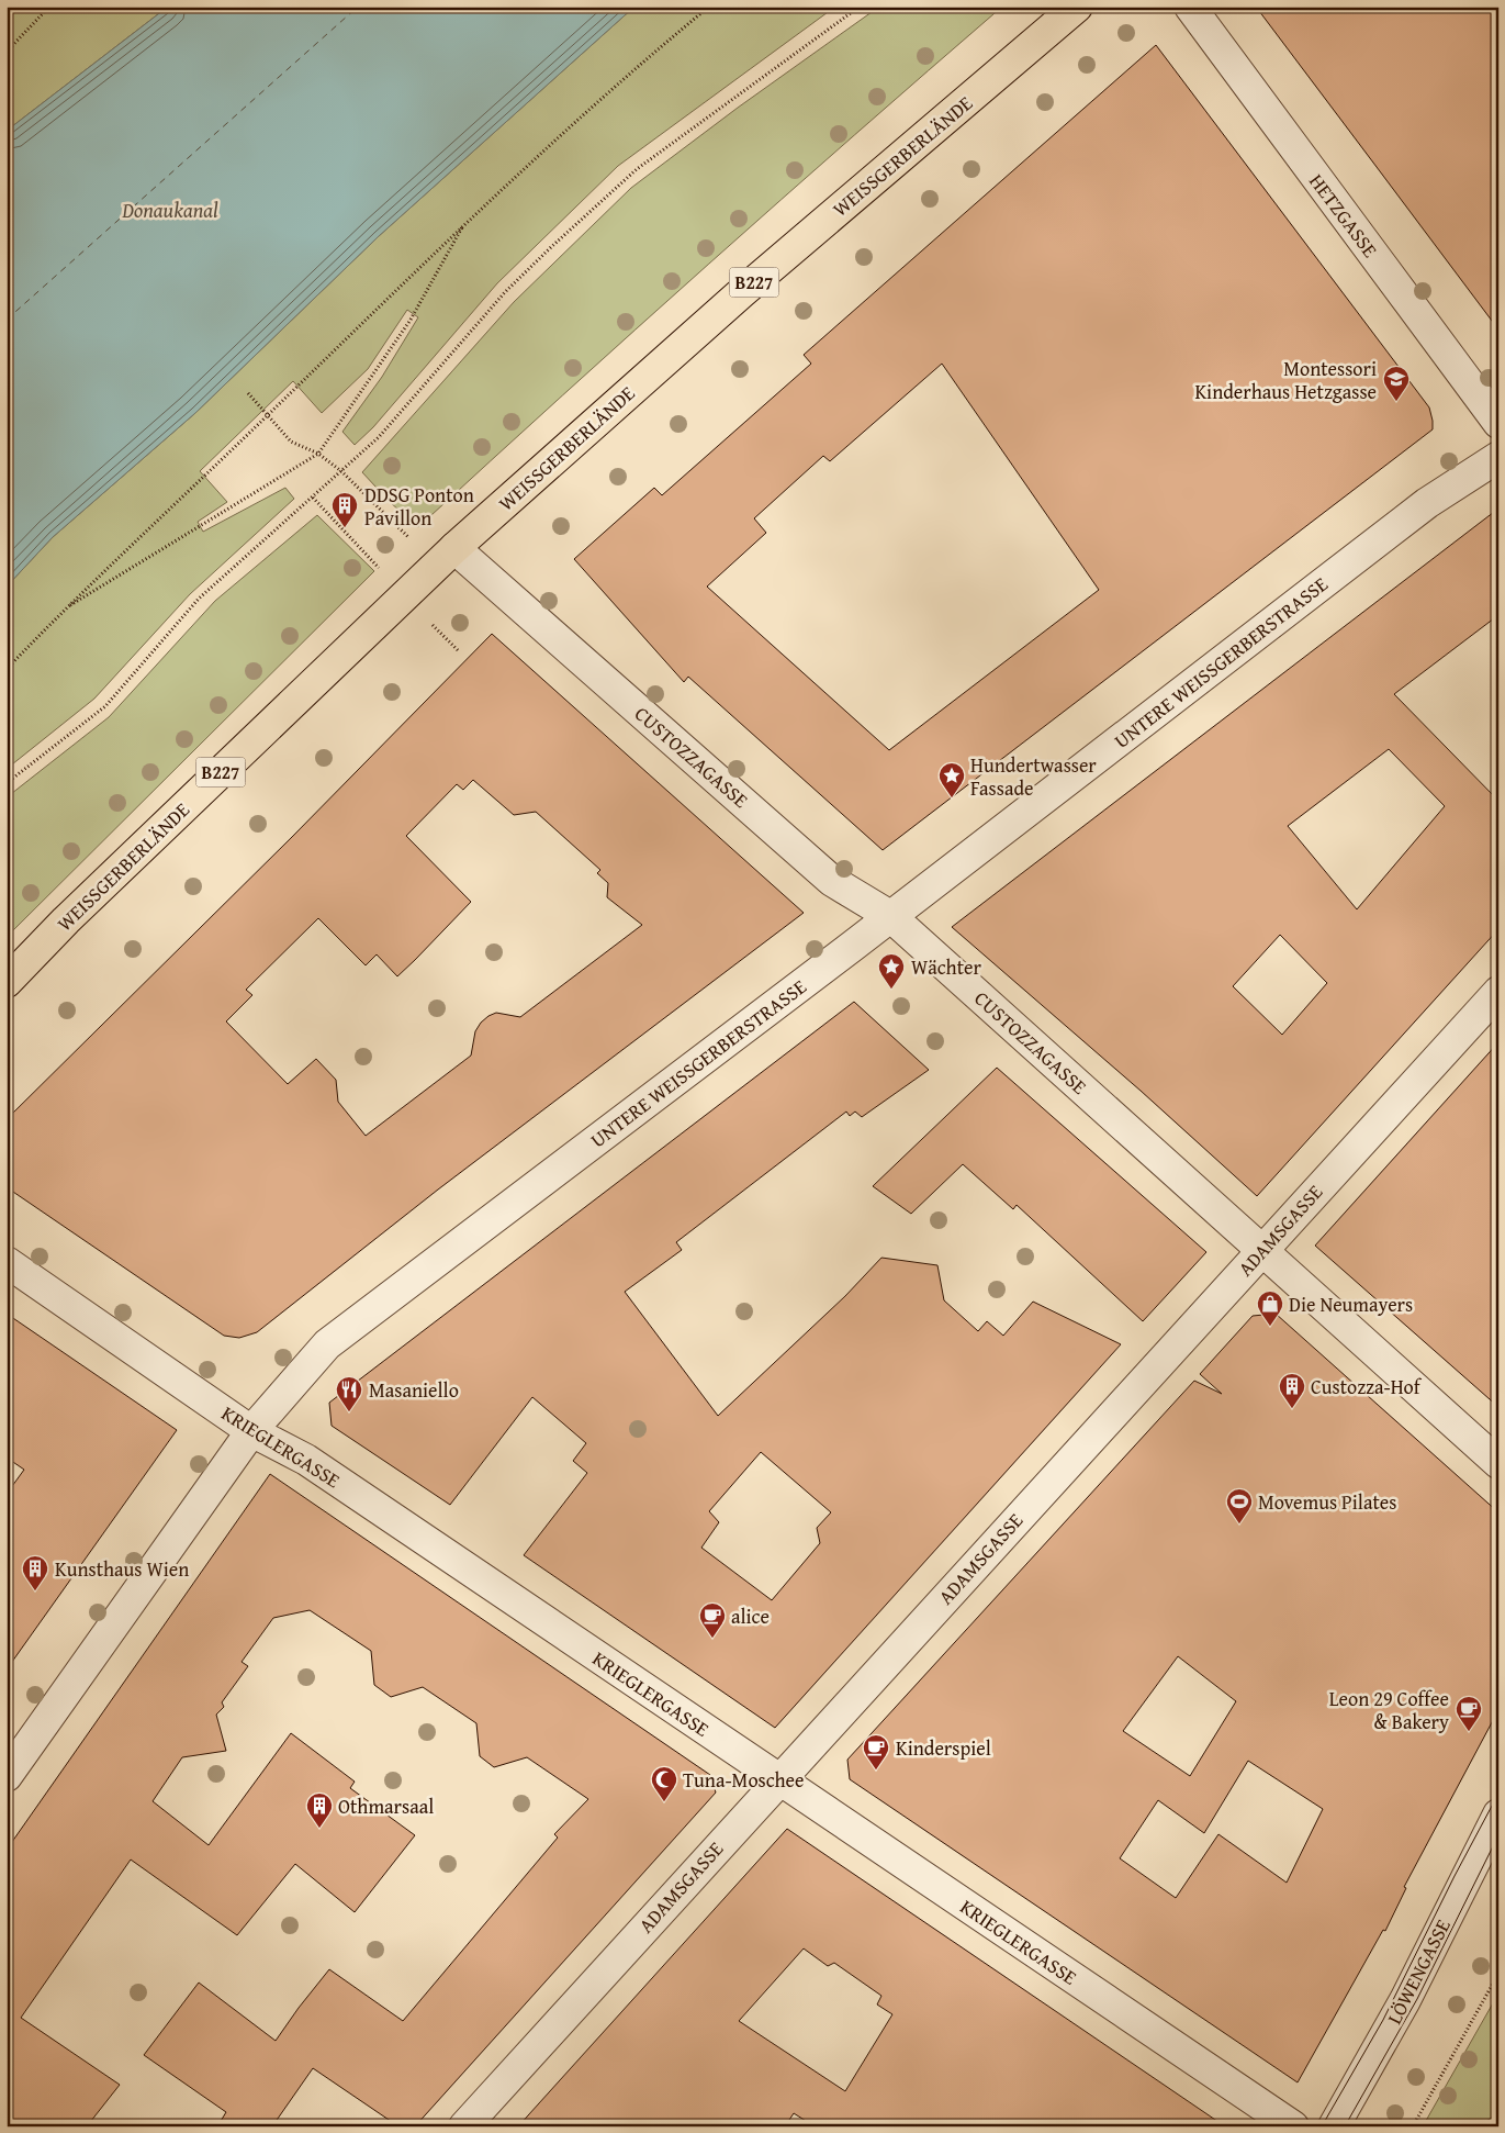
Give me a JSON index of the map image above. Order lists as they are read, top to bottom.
{
  "streets": {
    "main road": ["WEISSGERBERLÄNDE", "B227"],
    "street": [
      "HETZGASSE",
      "UNTERE WEISSGERBERSTRASSE",
      "CUSTOZZAGASSE",
      "ADAMSGASSE",
      "KRIEGLERGASSE",
      "LÖWENGASSE"
    ]
  },
  "crossings": [
    ["WEISSGERBERLÄNDE", "CUSTOZZAGASSE"],
    ["UNTERE WEISSGERBERSTRASSE", "CUSTOZZAGASSE"],
    ["UNTERE WEISSGERBERSTRASSE", "KRIEGLERGASSE"],
    ["CUSTOZZAGASSE", "ADAMSGASSE"],
    ["ADAMSGASSE", "KRIEGLERGASSE"]
  ],
  "water": ["Donaukanal"],
  "places": {
    "school or university": ["Montessori Kinderhaus Hetzgasse"],
    "building": [
      "DDSG Ponton Pavillon",
      "Custozza-Hof",
      "Kunsthaus Wien",
      "Othmarsaal"
    ],
    "place": ["Hundertwasser Fassade", "Wächter"],
    "shop": ["Die Neumayers"],
    "restaurant": ["Masaniello"],
    "sports": ["Movemus Pilates"],
    "cafe": ["alice", "Leon 29 Coffee & Bakery", "Kinderspiel"],
    "mosque": ["Tuna-Moschee"]
  }
}
